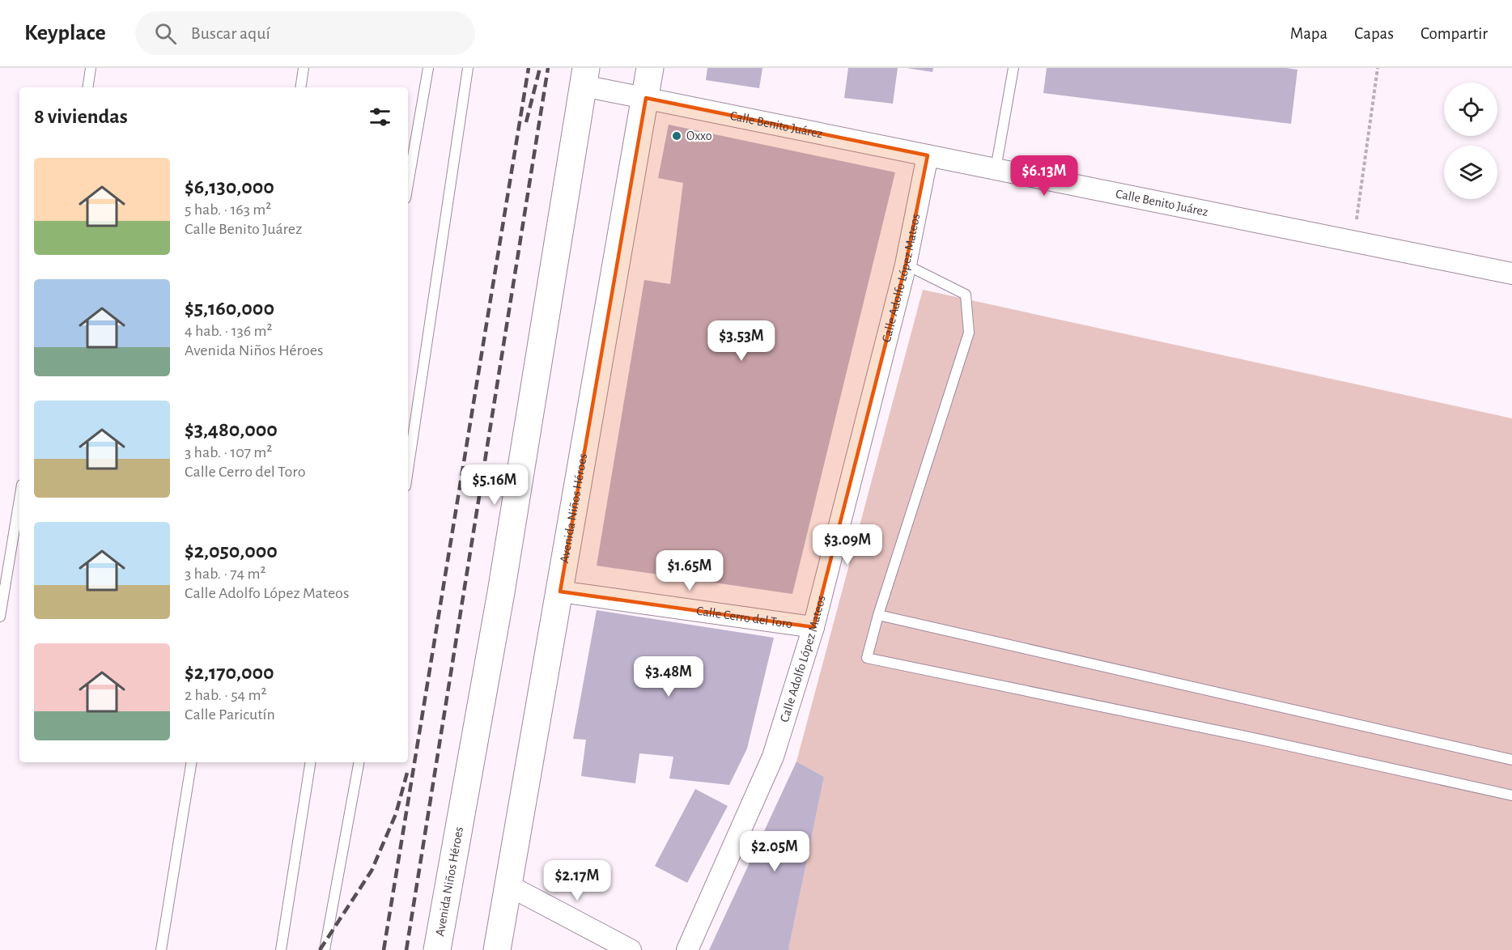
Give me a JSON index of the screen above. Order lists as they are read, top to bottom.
{
  "streets": {
    "main road": ["Avenida Niños Héroes"],
    "street": ["Calle Benito Juárez", "Calle Adolfo López Mateos", "Calle Cerro del Toro"]
  },
  "crossings": [
    ["Calle Benito Juárez", "Calle Adolfo López Mateos"],
    ["Calle Benito Juárez", "Avenida Niños Héroes"],
    ["Calle Adolfo López Mateos", "Calle Cerro del Toro"],
    ["Avenida Niños Héroes", "Calle Cerro del Toro"]
  ],
  "places": ["Oxxo"],
  "page": {
    "header": "Keyplace",
    "search": "Buscar aquí",
    "nav": ["Mapa", "Capas", "Compartir"],
    "heading": "8 viviendas",
    "list": [
      {
        "name": "$6,130,000",
        "note": "5 hab. · 163 m² · Calle Benito Juárez"
      },
      {
        "name": "$5,160,000",
        "note": "4 hab. · 136 m² · Avenida Niños Héroes"
      },
      {
        "name": "$3,480,000",
        "note": "3 hab. · 107 m² · Calle Cerro del Toro"
      },
      {
        "name": "$2,050,000",
        "note": "3 hab. · 74 m² · Calle Adolfo López Mateos"
      },
      {
        "name": "$2,170,000",
        "note": "2 hab. · 54 m² · Calle Paricutín"
      }
    ],
    "price": [
      "$6.13M",
      "$3.53M",
      "$5.16M",
      "$3.09M",
      "$1.65M",
      "$3.48M",
      "$2.05M",
      "$2.17M"
    ]
  }
}
